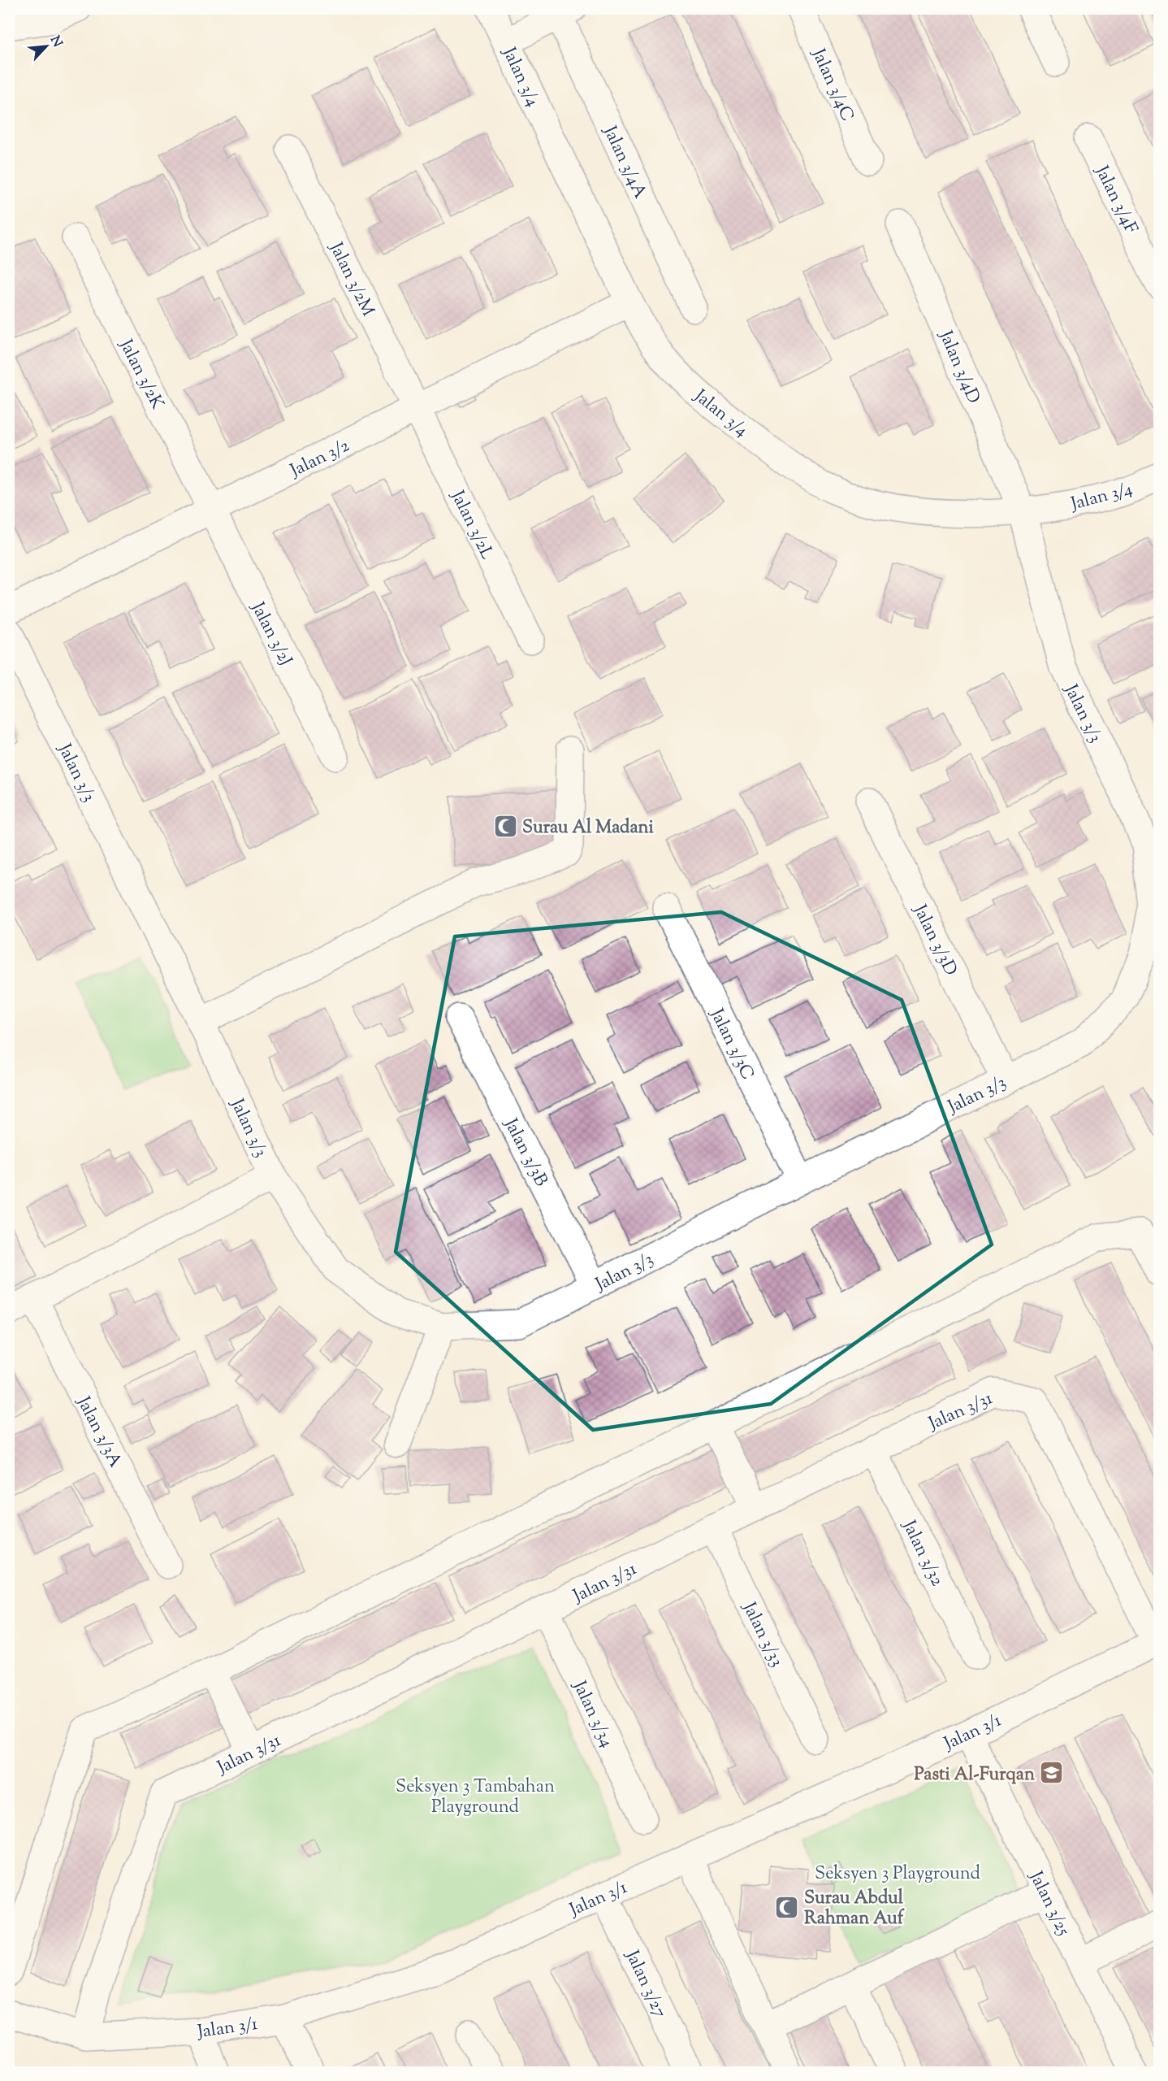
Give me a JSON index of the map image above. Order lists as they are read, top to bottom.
{
  "streets": {
    "street": [
      "Jalan 3/4",
      "Jalan 3/4C",
      "Jalan 3/4A",
      "Jalan 3/4F",
      "Jalan 3/2M",
      "Jalan 3/4D",
      "Jalan 3/2K",
      "Jalan 3/2",
      "Jalan 3/2L",
      "Jalan 3/2J",
      "Jalan 3/3",
      "Jalan 3/3D",
      "Jalan 3/3C",
      "Jalan 3/3B",
      "Jalan 3/31",
      "Jalan 3/3A",
      "Jalan 3/32",
      "Jalan 3/33",
      "Jalan 3/34",
      "Jalan 3/1",
      "Jalan 3/25",
      "Jalan 3/27"
    ]
  },
  "crossings": [
    ["Jalan 3/4", "Jalan 3/4D"],
    ["Jalan 3/4", "Jalan 3/2"],
    ["Jalan 3/2M", "Jalan 3/2"],
    ["Jalan 3/2M", "Jalan 3/2L"],
    ["Jalan 3/4D", "Jalan 3/3"],
    ["Jalan 3/2K", "Jalan 3/2"],
    ["Jalan 3/2K", "Jalan 3/2J"],
    ["Jalan 3/2", "Jalan 3/2L"],
    ["Jalan 3/2", "Jalan 3/2J"],
    ["Jalan 3/3", "Jalan 3/3D"],
    ["Jalan 3/3", "Jalan 3/3C"],
    ["Jalan 3/3", "Jalan 3/3B"],
    ["Jalan 3/31", "Jalan 3/32"],
    ["Jalan 3/31", "Jalan 3/33"],
    ["Jalan 3/31", "Jalan 3/34"],
    ["Jalan 3/31", "Jalan 3/1"],
    ["Jalan 3/1", "Jalan 3/25"],
    ["Jalan 3/1", "Jalan 3/27"]
  ],
  "parks": ["Seksyen 3 Tambahan Playground", "Seksyen 3 Playground"],
  "places": {
    "mosque": ["Surau Al Madani", "Surau Abdul Rahman Auf"],
    "school or university": ["Pasti Al-Furqan"]
  },
  "north": "top right"
}
